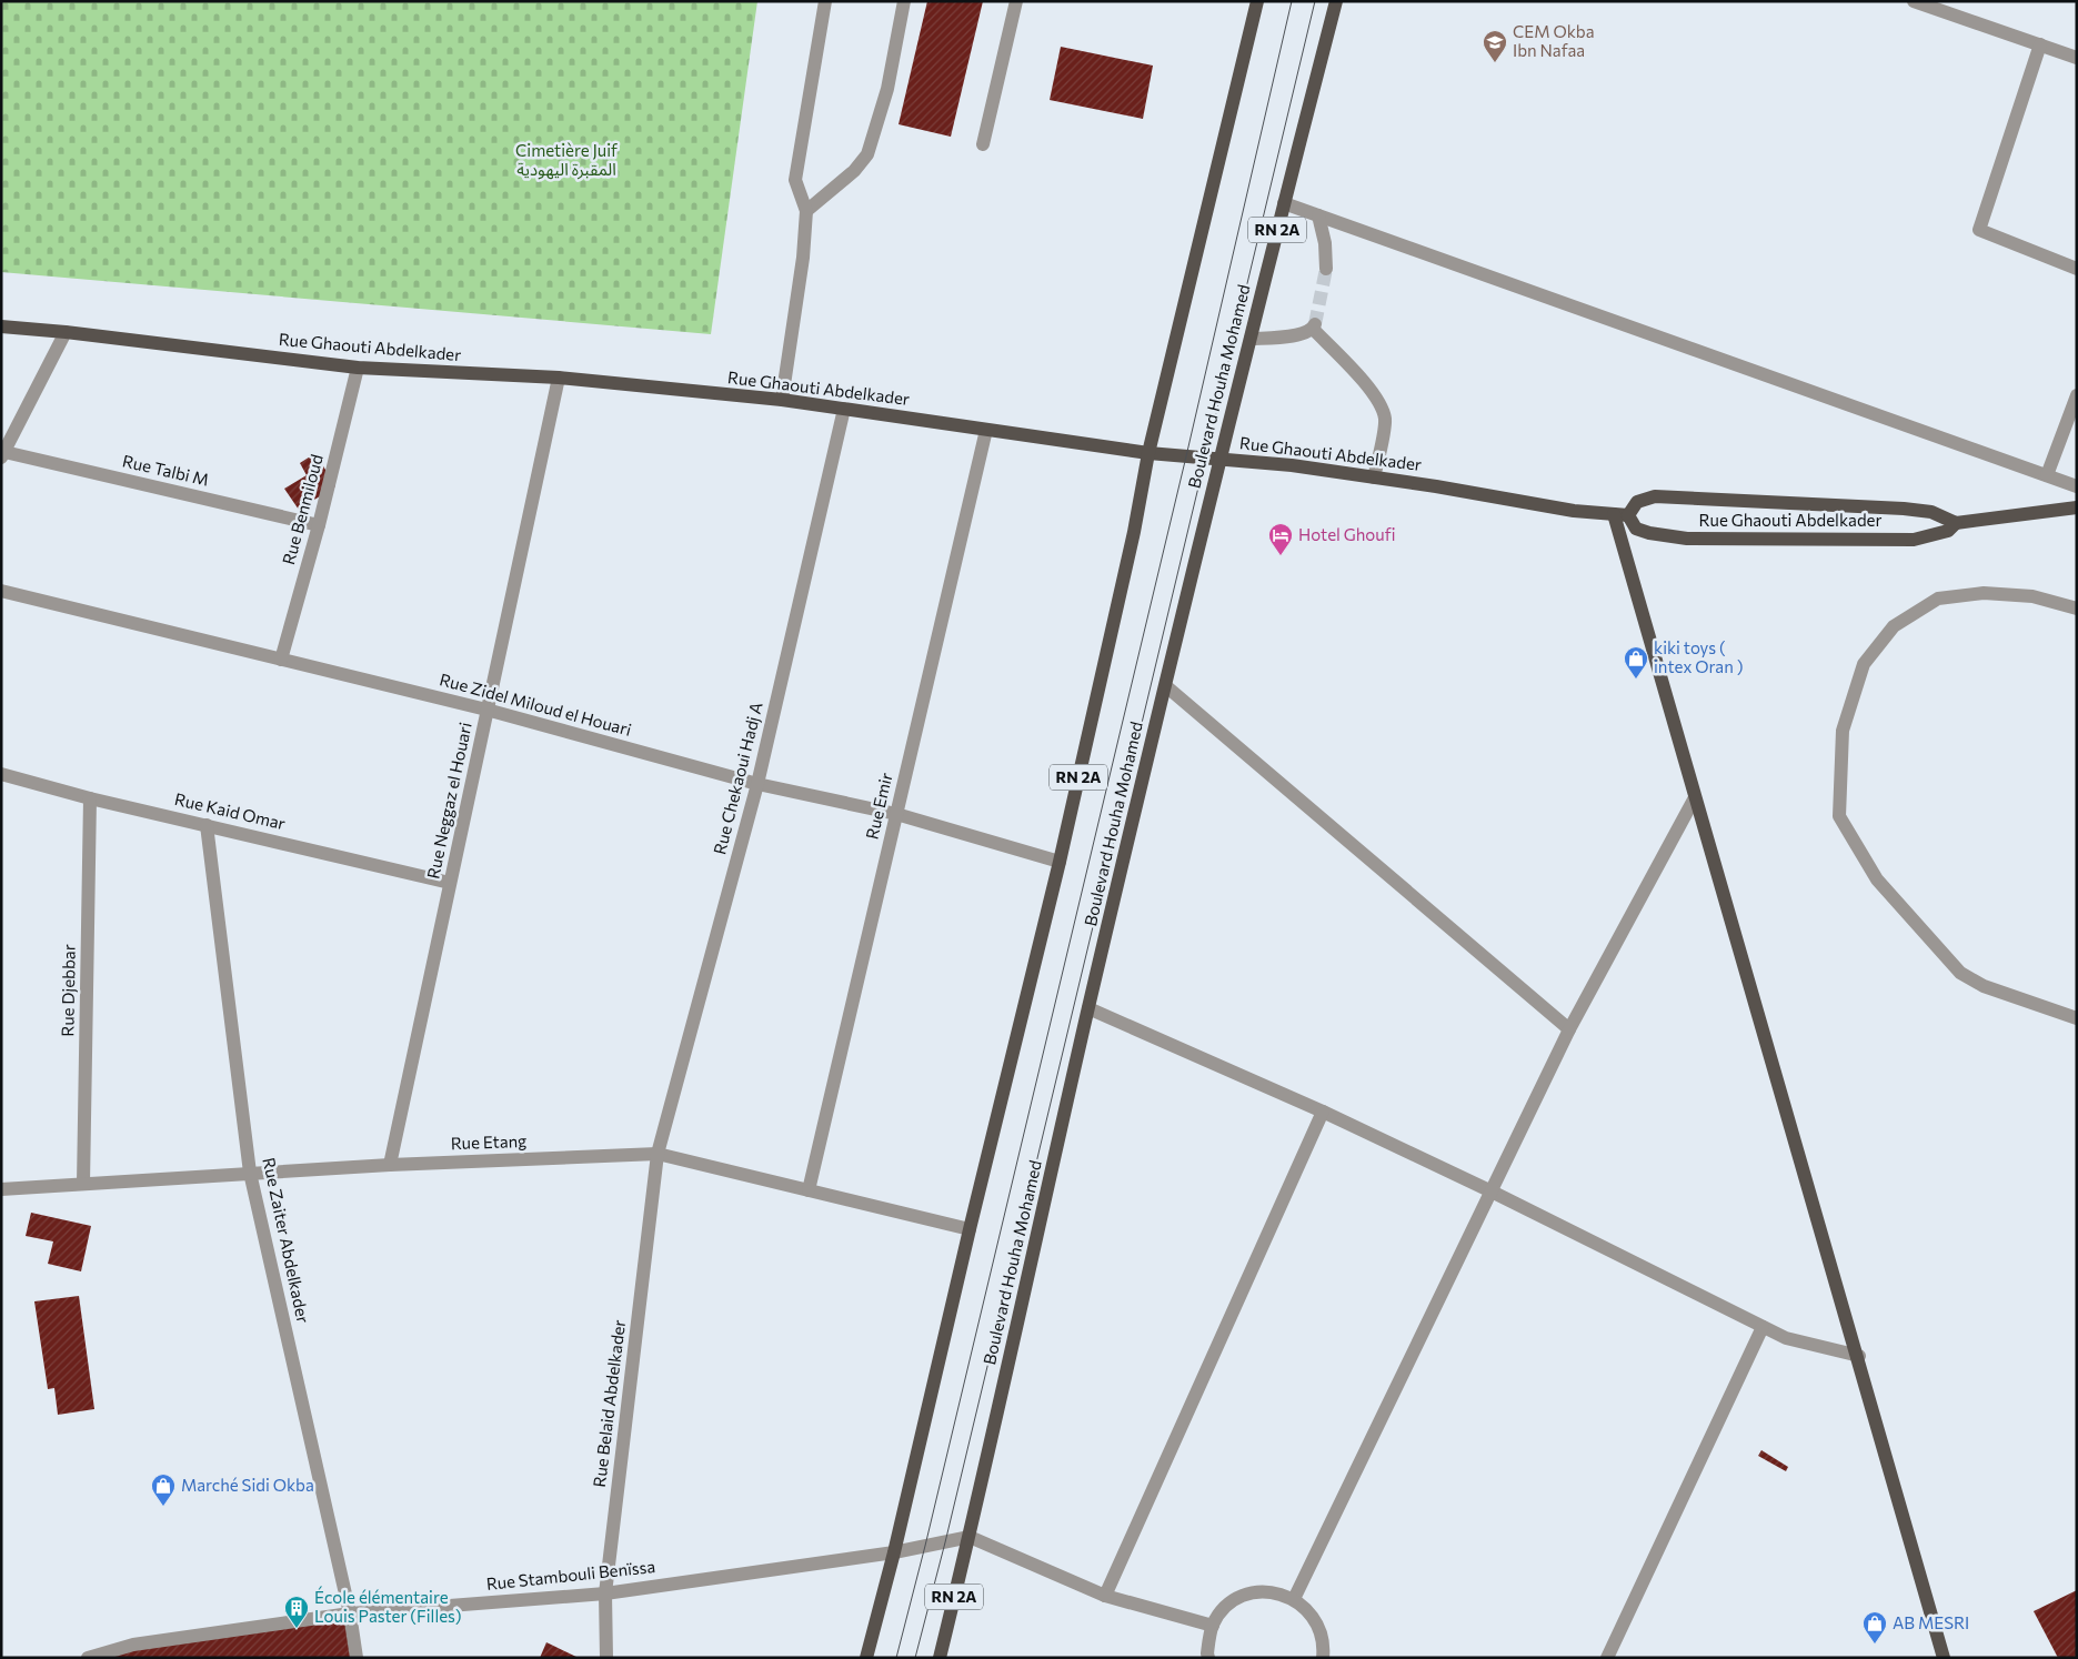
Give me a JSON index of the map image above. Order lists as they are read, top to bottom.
{
  "streets": {
    "main road": ["RN 2A", "Rue Ghaouti Abdelkader", "Boulevard Houha Mohamed"],
    "street": [
      "Rue Talbi M",
      "Rue Benmiloud",
      "Rue Zidel Miloud el Houari",
      "Rue Chekaoui Hadj A",
      "Rue Neggaz el Houari",
      "Rue Emir",
      "Rue Kaid Omar",
      "Rue Djebbar",
      "Rue Etang",
      "Rue Zaiter Abdelkader",
      "Rue Belaid Abdelkader",
      "Rue Stambouli Benïssa"
    ]
  },
  "crossings": [
    ["RN 2A", "Rue Ghaouti Abdelkader"],
    ["RN 2A", "Rue Zidel Miloud el Houari"],
    ["RN 2A", "Rue Etang"],
    ["RN 2A", "Rue Stambouli Benïssa"],
    ["Rue Ghaouti Abdelkader", "Boulevard Houha Mohamed"],
    ["Rue Ghaouti Abdelkader", "Rue Benmiloud"],
    ["Rue Ghaouti Abdelkader", "Rue Chekaoui Hadj A"],
    ["Rue Ghaouti Abdelkader", "Rue Neggaz el Houari"],
    ["Rue Ghaouti Abdelkader", "Rue Emir"],
    ["Boulevard Houha Mohamed", "Rue Stambouli Benïssa"],
    ["Rue Talbi M", "Rue Benmiloud"],
    ["Rue Benmiloud", "Rue Zidel Miloud el Houari"],
    ["Rue Zidel Miloud el Houari", "Rue Chekaoui Hadj A"],
    ["Rue Zidel Miloud el Houari", "Rue Neggaz el Houari"],
    ["Rue Zidel Miloud el Houari", "Rue Emir"],
    ["Rue Chekaoui Hadj A", "Rue Etang"],
    ["Rue Chekaoui Hadj A", "Rue Belaid Abdelkader"],
    ["Rue Neggaz el Houari", "Rue Kaid Omar"],
    ["Rue Neggaz el Houari", "Rue Etang"],
    ["Rue Emir", "Rue Etang"],
    ["Rue Kaid Omar", "Rue Djebbar"],
    ["Rue Kaid Omar", "Rue Zaiter Abdelkader"],
    ["Rue Djebbar", "Rue Etang"],
    ["Rue Etang", "Rue Zaiter Abdelkader"],
    ["Rue Etang", "Rue Belaid Abdelkader"],
    ["Rue Zaiter Abdelkader", "Rue Stambouli Benïssa"],
    ["Rue Belaid Abdelkader", "Rue Stambouli Benïssa"]
  ],
  "parks": ["Cimetière Juif المقبرة اليهودية"],
  "places": {
    "school or university": ["CEM Okba Ibn Nafaa"],
    "hotel": ["Hotel Ghoufi"],
    "shop": ["kiki toys ( intex Oran )", "Marché Sidi Okba", "AB MESRI"],
    "building": ["École élémentaire Louis Paster (Filles)"]
  }
}
